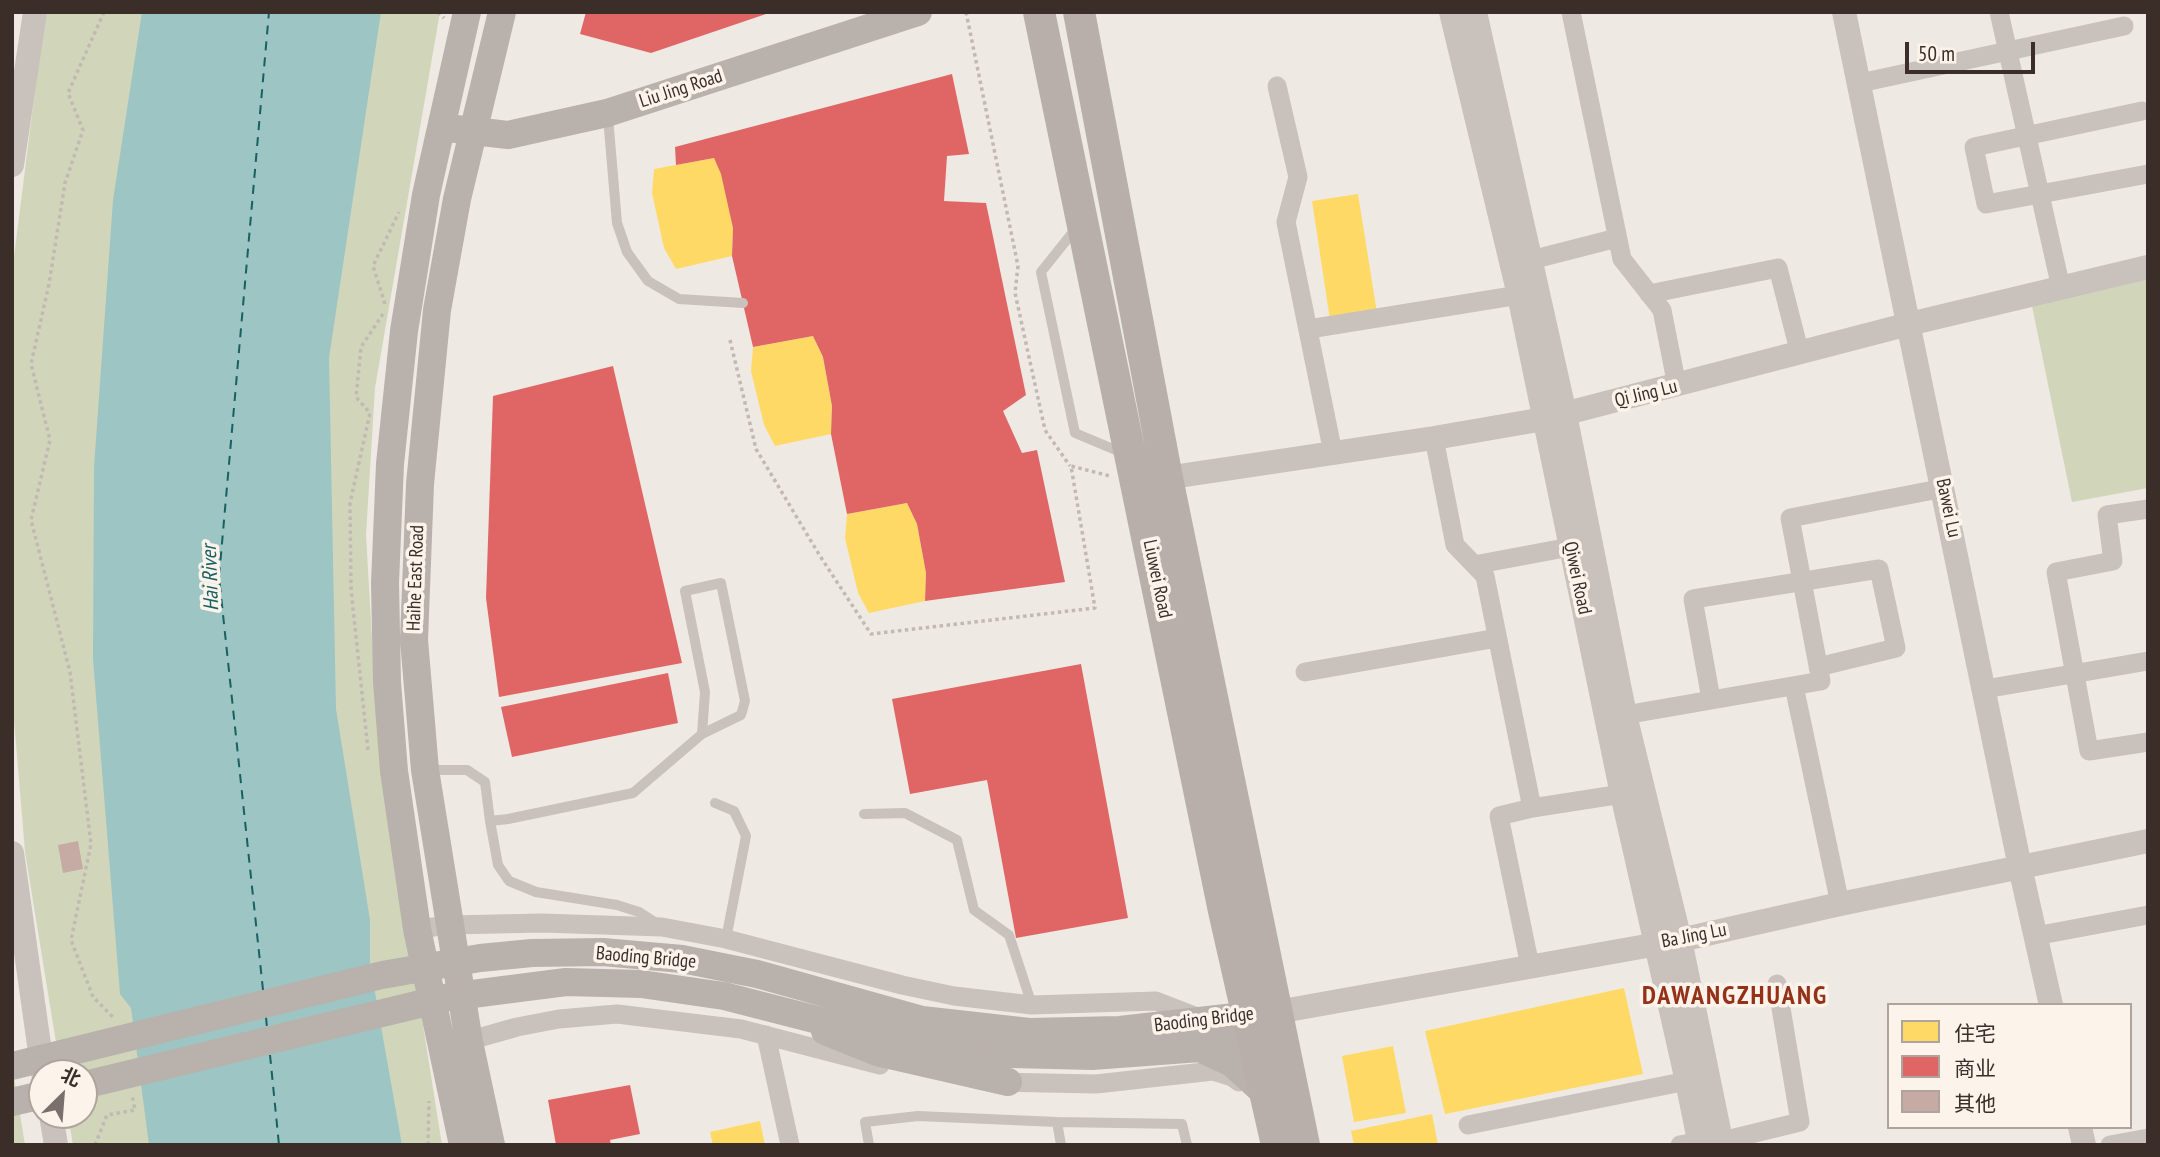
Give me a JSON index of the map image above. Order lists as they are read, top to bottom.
{
  "streets": {
    "main road": [
      "Liu Jing Road",
      "Haihe East Road",
      "Liuwei Road",
      "Baoding Bridge"
    ],
    "street": [
      "Qi Jing Lu",
      "Bawei Lu",
      "Qiwei Road",
      "Ba Jing Lu"
    ]
  },
  "crossings": [
    ["Liu Jing Road", "Haihe East Road"],
    ["Qi Jing Lu", "Bawei Lu"],
    ["Qi Jing Lu", "Qiwei Road"],
    ["Qi Jing Lu", "Liuwei Road"],
    ["Bawei Lu", "Ba Jing Lu"],
    ["Qiwei Road", "Ba Jing Lu"],
    ["Liuwei Road", "Ba Jing Lu"],
    ["Liuwei Road", "Baoding Bridge"],
    ["Ba Jing Lu", "Baoding Bridge"]
  ],
  "districts": ["DAWANGZHUANG"],
  "water": ["Hai River"],
  "legend": ["住宅", "商业", "其他"],
  "scale_bar": "50 m",
  "north": "top right"
}
